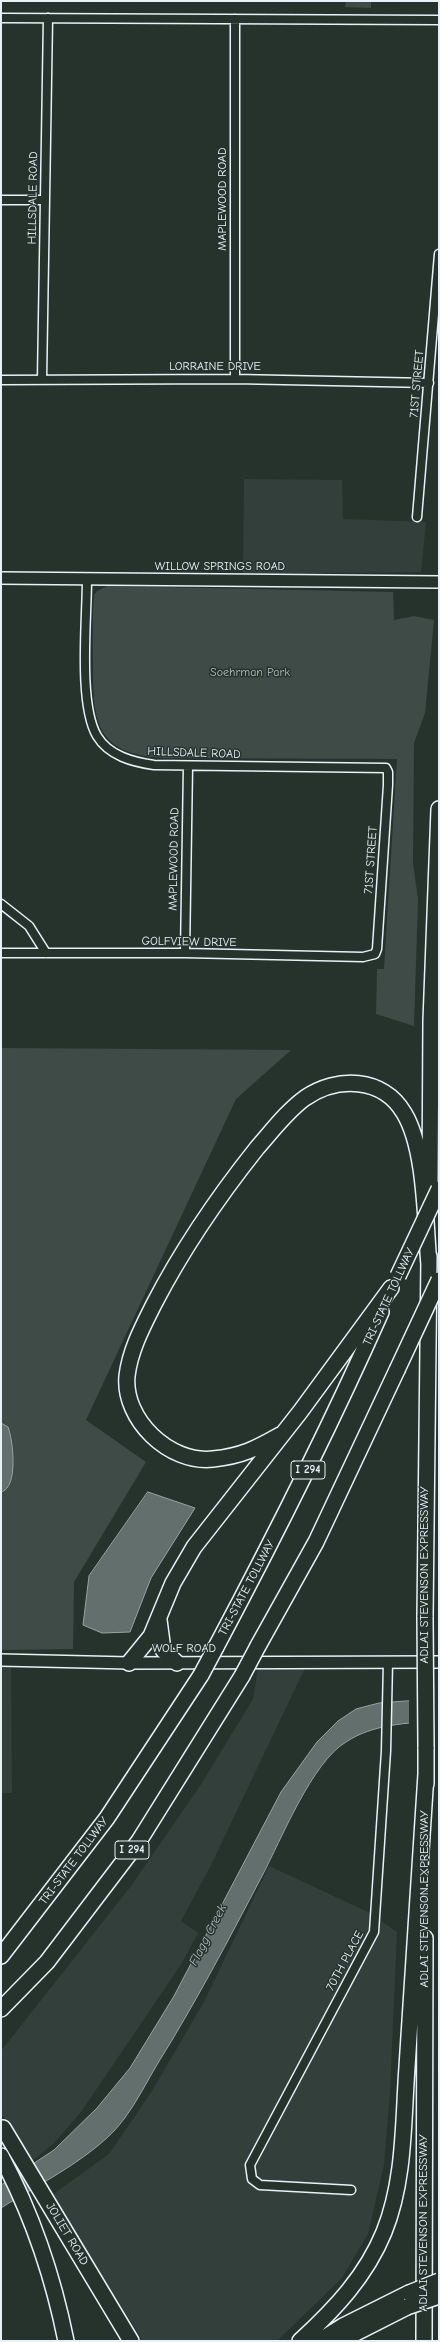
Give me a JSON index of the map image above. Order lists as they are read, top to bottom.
{
  "streets": {
    "highway": [
      "TRI-STATE TOLLWAY",
      "I 294",
      "ADLAI STEVENSON EXPRESSWAY",
      "JOLIET ROAD"
    ],
    "street": [
      "HILLSDALE ROAD",
      "MAPLEWOOD ROAD",
      "LORRAINE DRIVE",
      "71ST STREET",
      "WILLOW SPRINGS ROAD",
      "GOLFVIEW DRIVE",
      "WOLF ROAD",
      "70TH PLACE"
    ]
  },
  "crossings": [
    ["HILLSDALE ROAD", "MAPLEWOOD ROAD"],
    ["HILLSDALE ROAD", "LORRAINE DRIVE"],
    ["HILLSDALE ROAD", "71ST STREET"],
    ["HILLSDALE ROAD", "WILLOW SPRINGS ROAD"],
    ["MAPLEWOOD ROAD", "LORRAINE DRIVE"],
    ["MAPLEWOOD ROAD", "GOLFVIEW DRIVE"],
    ["LORRAINE DRIVE", "71ST STREET"],
    ["71ST STREET", "GOLFVIEW DRIVE"],
    ["WOLF ROAD", "70TH PLACE"]
  ],
  "water": ["Flagg Creek"],
  "parks": ["Soehrman Park"]
}
